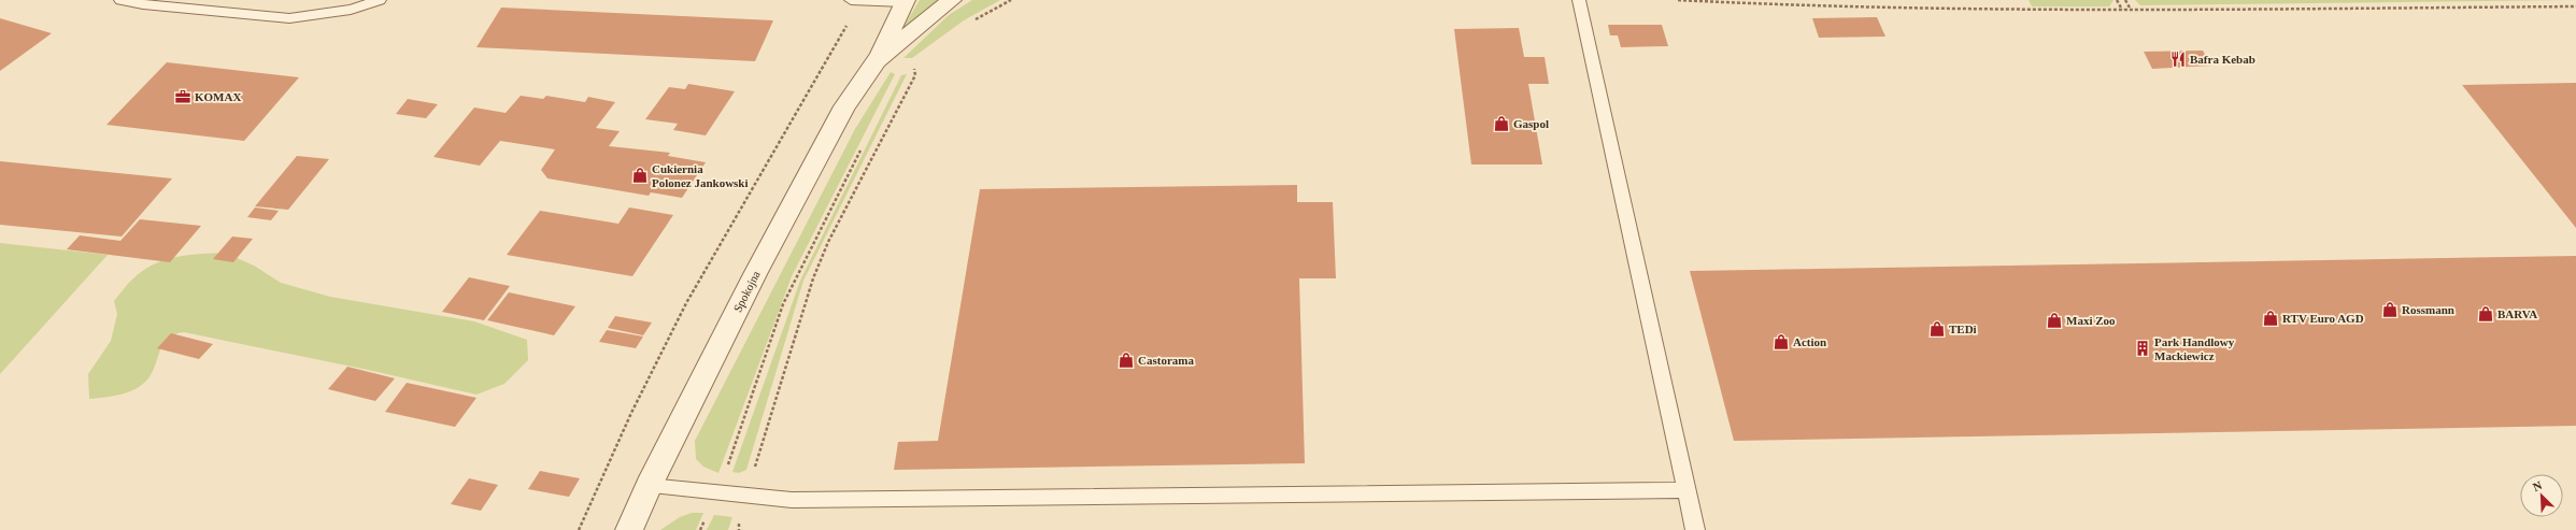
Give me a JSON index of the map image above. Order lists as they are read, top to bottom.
{
  "streets": {
    "street": ["Spokojna"]
  },
  "places": {
    "restaurant": ["Bafra Kebab"],
    "office": ["KOMAX"],
    "shop": [
      "Gaspol",
      "Cukiernia Polonez Jankowski",
      "Rossmann",
      "BARVA",
      "RTV Euro AGD",
      "Maxi Zoo",
      "TEDi",
      "Action",
      "Castorama"
    ],
    "building": ["Park Handlowy Mackiewicz"]
  },
  "north": "top left"
}
